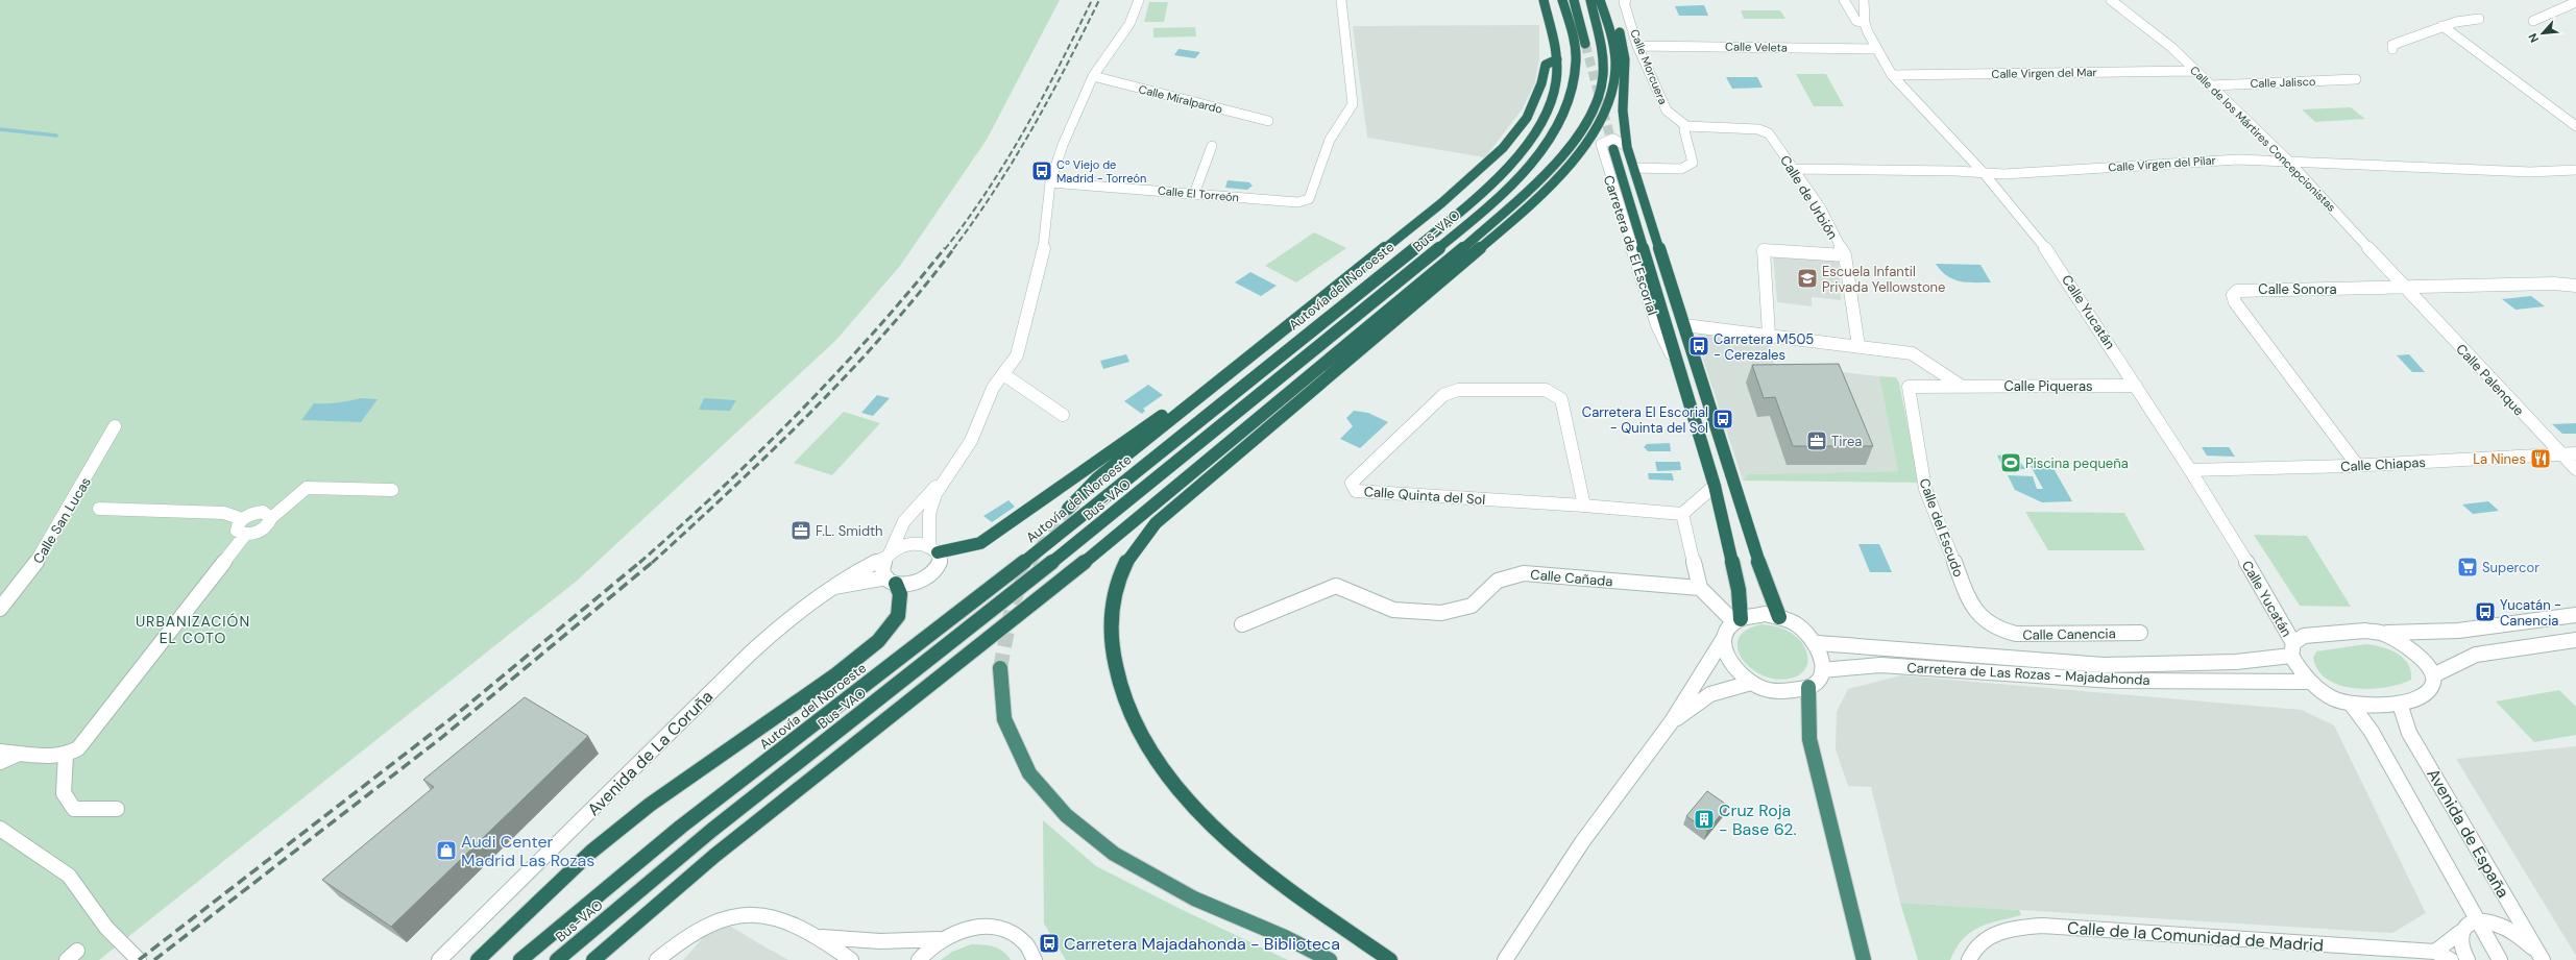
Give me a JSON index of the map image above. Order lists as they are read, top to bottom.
{
  "streets": {
    "highway": ["Bus-VAO", "Autovía del Noroeste"],
    "street": [
      "Calle Veleta",
      "Calle Morcuera",
      "Calle Virgen del Mar",
      "Calle Jalisco",
      "Calle Miralpardo",
      "Calle de los Mártires Concepcionistas",
      "Calle Virgen del Pilar",
      "Calle El Torreón",
      "Calle de Urbión",
      "Carretera de El Escorial",
      "Calle Sonora",
      "Calle Yucatán",
      "Calle Palenque",
      "Calle Piqueras",
      "Calle Chiapas",
      "Calle Quinta del Sol",
      "Calle San Lucas",
      "Calle del Escudo",
      "Calle Cañada",
      "Calle Canencia",
      "Carretera de Las Rozas - Majadahonda",
      "Avenida de La Coruña",
      "Avenida de España",
      "Calle de la Comunidad de Madrid"
    ]
  },
  "crossings": [
    ["Calle Veleta", "Calle Morcuera"],
    ["Calle Veleta", "Calle Yucatán"],
    ["Calle Morcuera", "Calle de Urbión"],
    ["Calle Virgen del Mar", "Calle de los Mártires Concepcionistas"],
    ["Calle Virgen del Mar", "Calle Yucatán"],
    ["Calle Jalisco", "Calle de los Mártires Concepcionistas"],
    ["Calle de los Mártires Concepcionistas", "Calle Virgen del Pilar"],
    ["Calle de los Mártires Concepcionistas", "Calle Sonora"],
    ["Calle de los Mártires Concepcionistas", "Calle Palenque"],
    ["Calle Virgen del Pilar", "Calle de Urbión"],
    ["Calle Virgen del Pilar", "Calle Yucatán"],
    ["Calle Sonora", "Calle Palenque"],
    ["Calle Sonora", "Calle Chiapas"],
    ["Calle Yucatán", "Calle Piqueras"],
    ["Calle Yucatán", "Calle Chiapas"],
    ["Calle Yucatán", "Carretera de Las Rozas - Majadahonda"],
    ["Calle Palenque", "Calle Chiapas"],
    ["Calle Piqueras", "Calle del Escudo"],
    ["Calle del Escudo", "Calle Canencia"]
  ],
  "districts": ["URBANIZACIÓN EL COTO"],
  "places": {
    "bus stop": [
      "Cº Viejo de Madrid - Torreón",
      "Carretera M505 - Cerezales",
      "Carretera El Escorial - Quinta del Sol",
      "Yucatán - Canencia",
      "Carretera Majadahonda - Biblioteca"
    ],
    "school or university": ["Escuela Infantil Privada Yellowstone"],
    "office": ["Tirea", "F.L. Smidth"],
    "restaurant": ["La Nines"],
    "sports": ["Piscina pequeña"],
    "supermarket": ["Supercor"],
    "building": ["Cruz Roja - Base 62."],
    "shop": ["Audi Center Madrid Las Rozas"]
  },
  "north": "bottom left"
}
